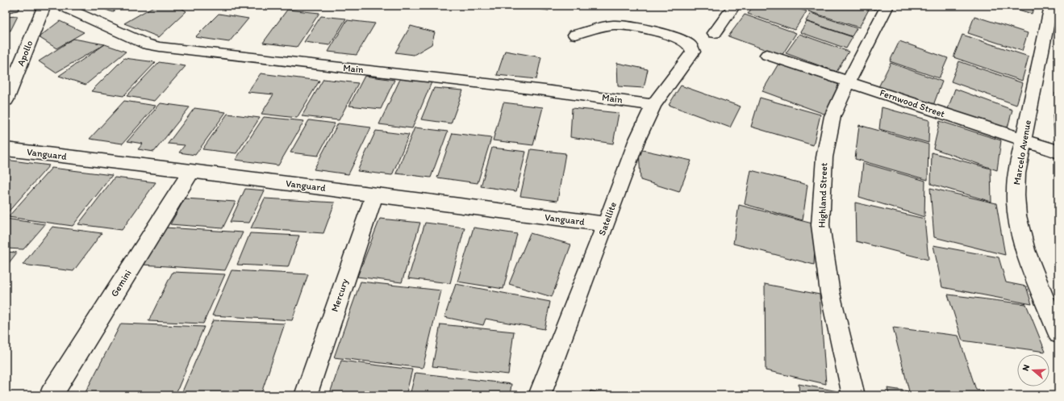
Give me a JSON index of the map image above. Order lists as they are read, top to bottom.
{
  "streets": {
    "street": [
      "Apollo",
      "Main",
      "Fernwood Street",
      "Marcelo Avenue",
      "Vanguard",
      "Highland Street",
      "Satellite",
      "Gemini",
      "Mercury"
    ]
  },
  "crossings": [
    ["Main", "Satellite"],
    ["Fernwood Street", "Marcelo Avenue"],
    ["Fernwood Street", "Highland Street"],
    ["Vanguard", "Satellite"],
    ["Vanguard", "Gemini"],
    ["Vanguard", "Mercury"]
  ],
  "north": "left"
}
